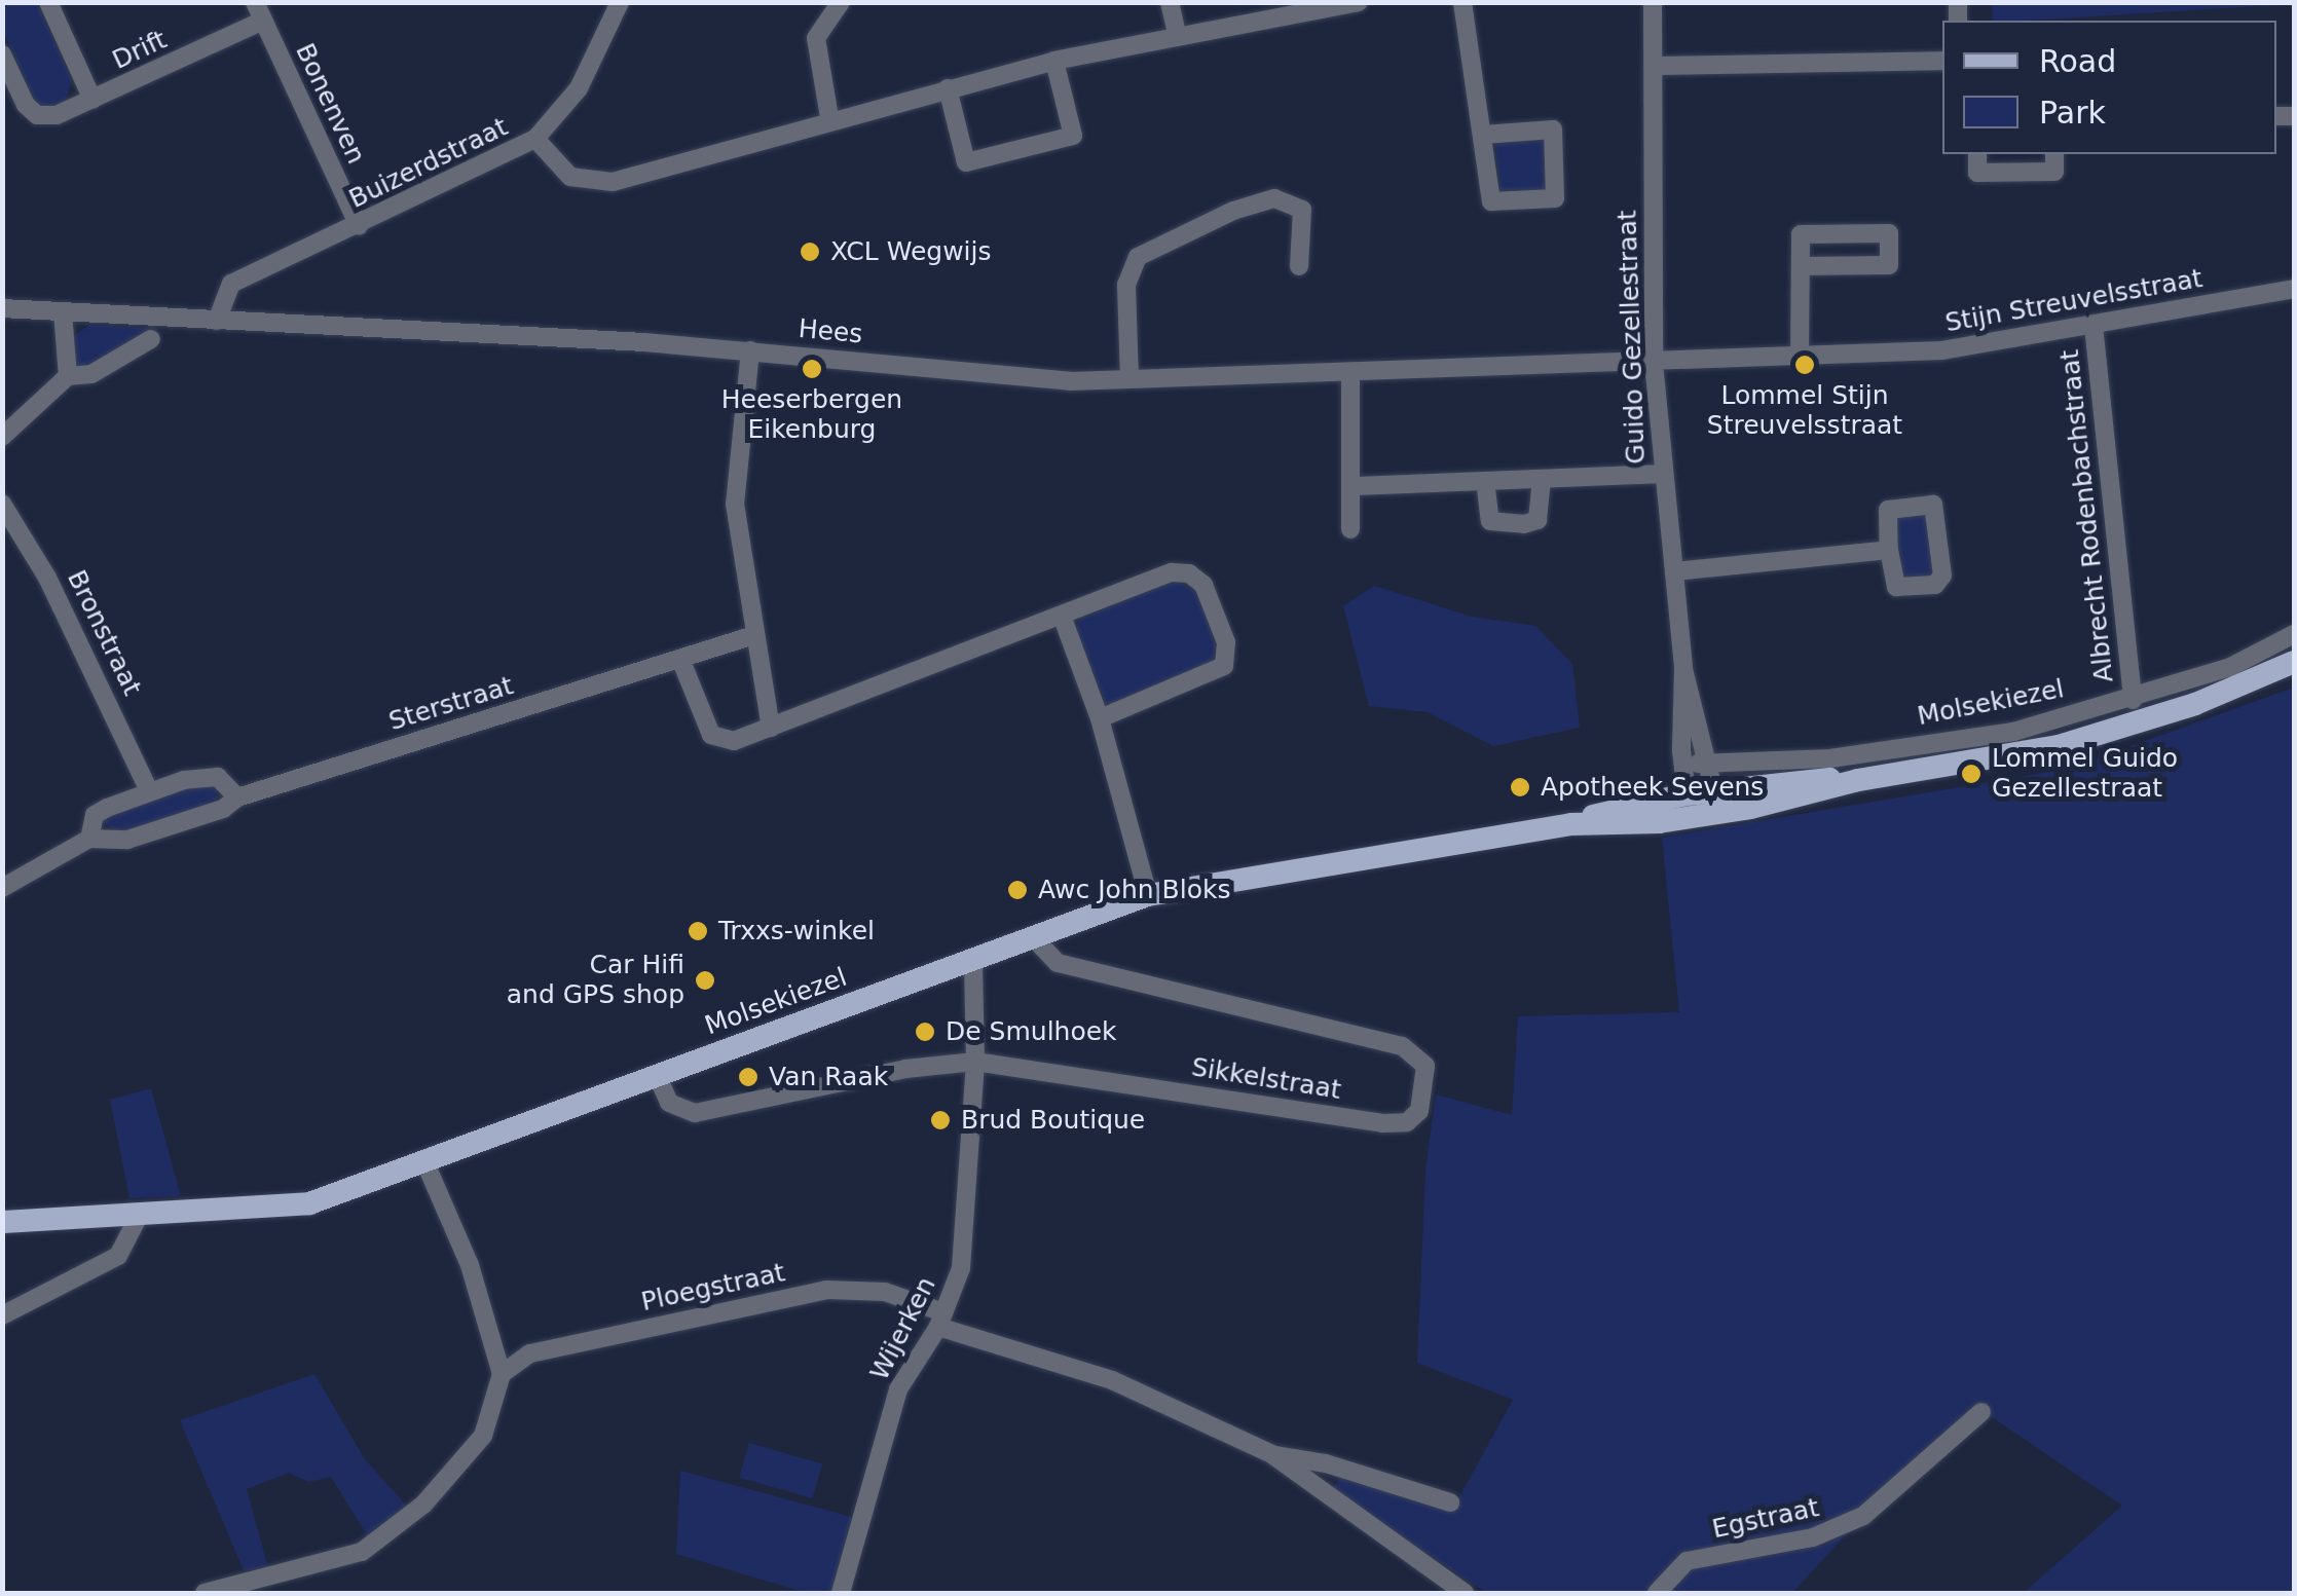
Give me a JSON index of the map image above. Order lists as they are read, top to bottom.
{
  "streets": {
    "main road": ["Molsekiezel"],
    "street": [
      "Drift",
      "Bonenven",
      "Buizerdstraat",
      "Stijn Streuvelsstraat",
      "Hees",
      "Guido Gezellestraat",
      "Albrecht Rodenbachstraat",
      "Bronstraat",
      "Sterstraat",
      "Sikkelstraat",
      "Ploegstraat",
      "Wijerken",
      "Egstraat"
    ]
  },
  "crossings": [
    ["Drift", "Bonenven"],
    ["Bonenven", "Buizerdstraat"],
    ["Buizerdstraat", "Hees"],
    ["Stijn Streuvelsstraat", "Hees"],
    ["Stijn Streuvelsstraat", "Guido Gezellestraat"],
    ["Stijn Streuvelsstraat", "Albrecht Rodenbachstraat"],
    ["Hees", "Guido Gezellestraat"],
    ["Guido Gezellestraat", "Molsekiezel"],
    ["Albrecht Rodenbachstraat", "Molsekiezel"],
    ["Bronstraat", "Sterstraat"],
    ["Molsekiezel", "Sikkelstraat"],
    ["Molsekiezel", "Wijerken"],
    ["Sikkelstraat", "Wijerken"],
    ["Ploegstraat", "Wijerken"]
  ],
  "places": [
    "XCL Wegwijs",
    "Lommel Stijn Streuvelsstraat",
    "Heeserbergen Eikenburg",
    "Lommel Guido Gezellestraat",
    "Apotheek Sevens",
    "Awc John Bloks",
    "Trxxs-winkel",
    "Car Hifi and GPS shop",
    "De Smulhoek",
    "Van Raak",
    "Brud Boutique"
  ],
  "legend": ["Road", "Park"]
}
